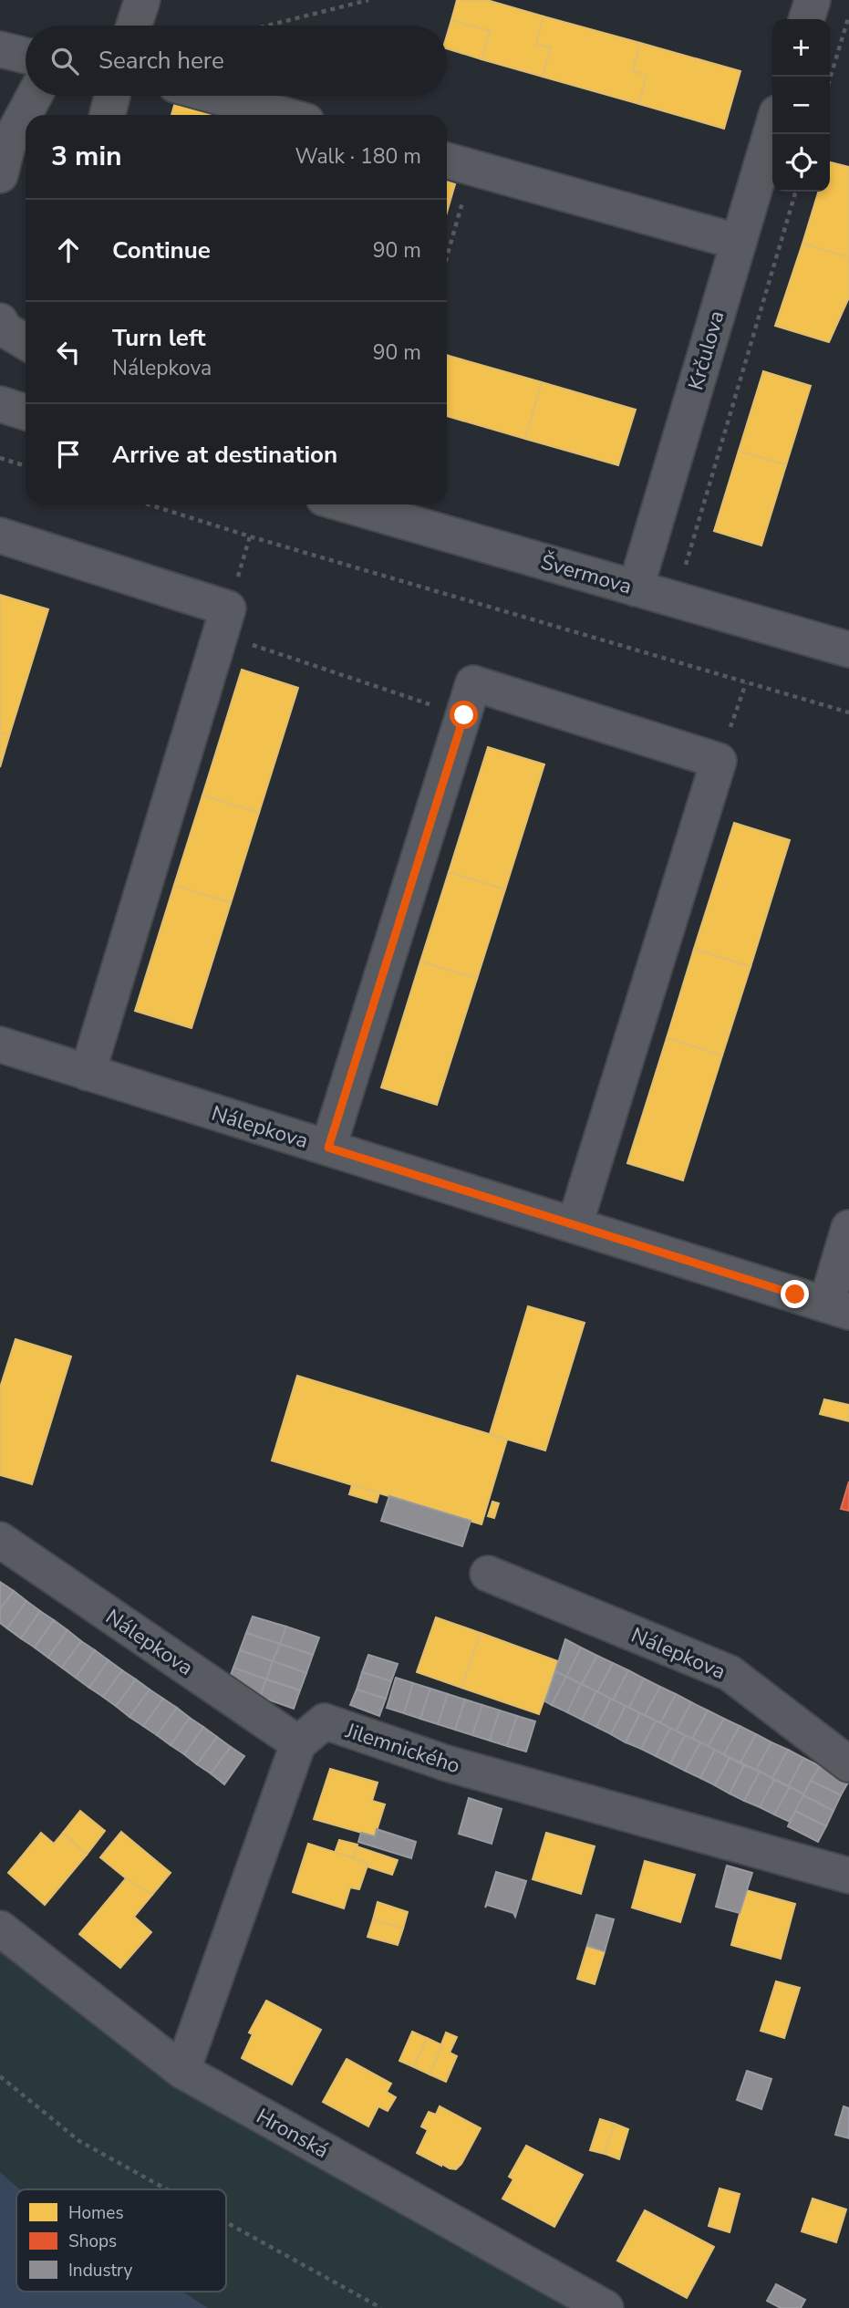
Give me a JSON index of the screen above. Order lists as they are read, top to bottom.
{
  "streets": {
    "street": [
      "Krčulova",
      "Švermova",
      "Nálepkova",
      "Jilemnického",
      "Hronská"
    ]
  },
  "crossings": [
    ["Krčulova", "Švermova"],
    ["Nálepkova", "Jilemnického"]
  ],
  "legend": ["Homes", "Shops", "Industry"],
  "page": {
    "map_buttons": ["+", "−"],
    "search": "Search here",
    "heading": ["3 min", "Walk · 180 m"],
    "list": [
      ["Continue", "90 m"],
      ["Turn left", "Nálepkova", "90 m"],
      "Arrive at destination"
    ]
  }
}
